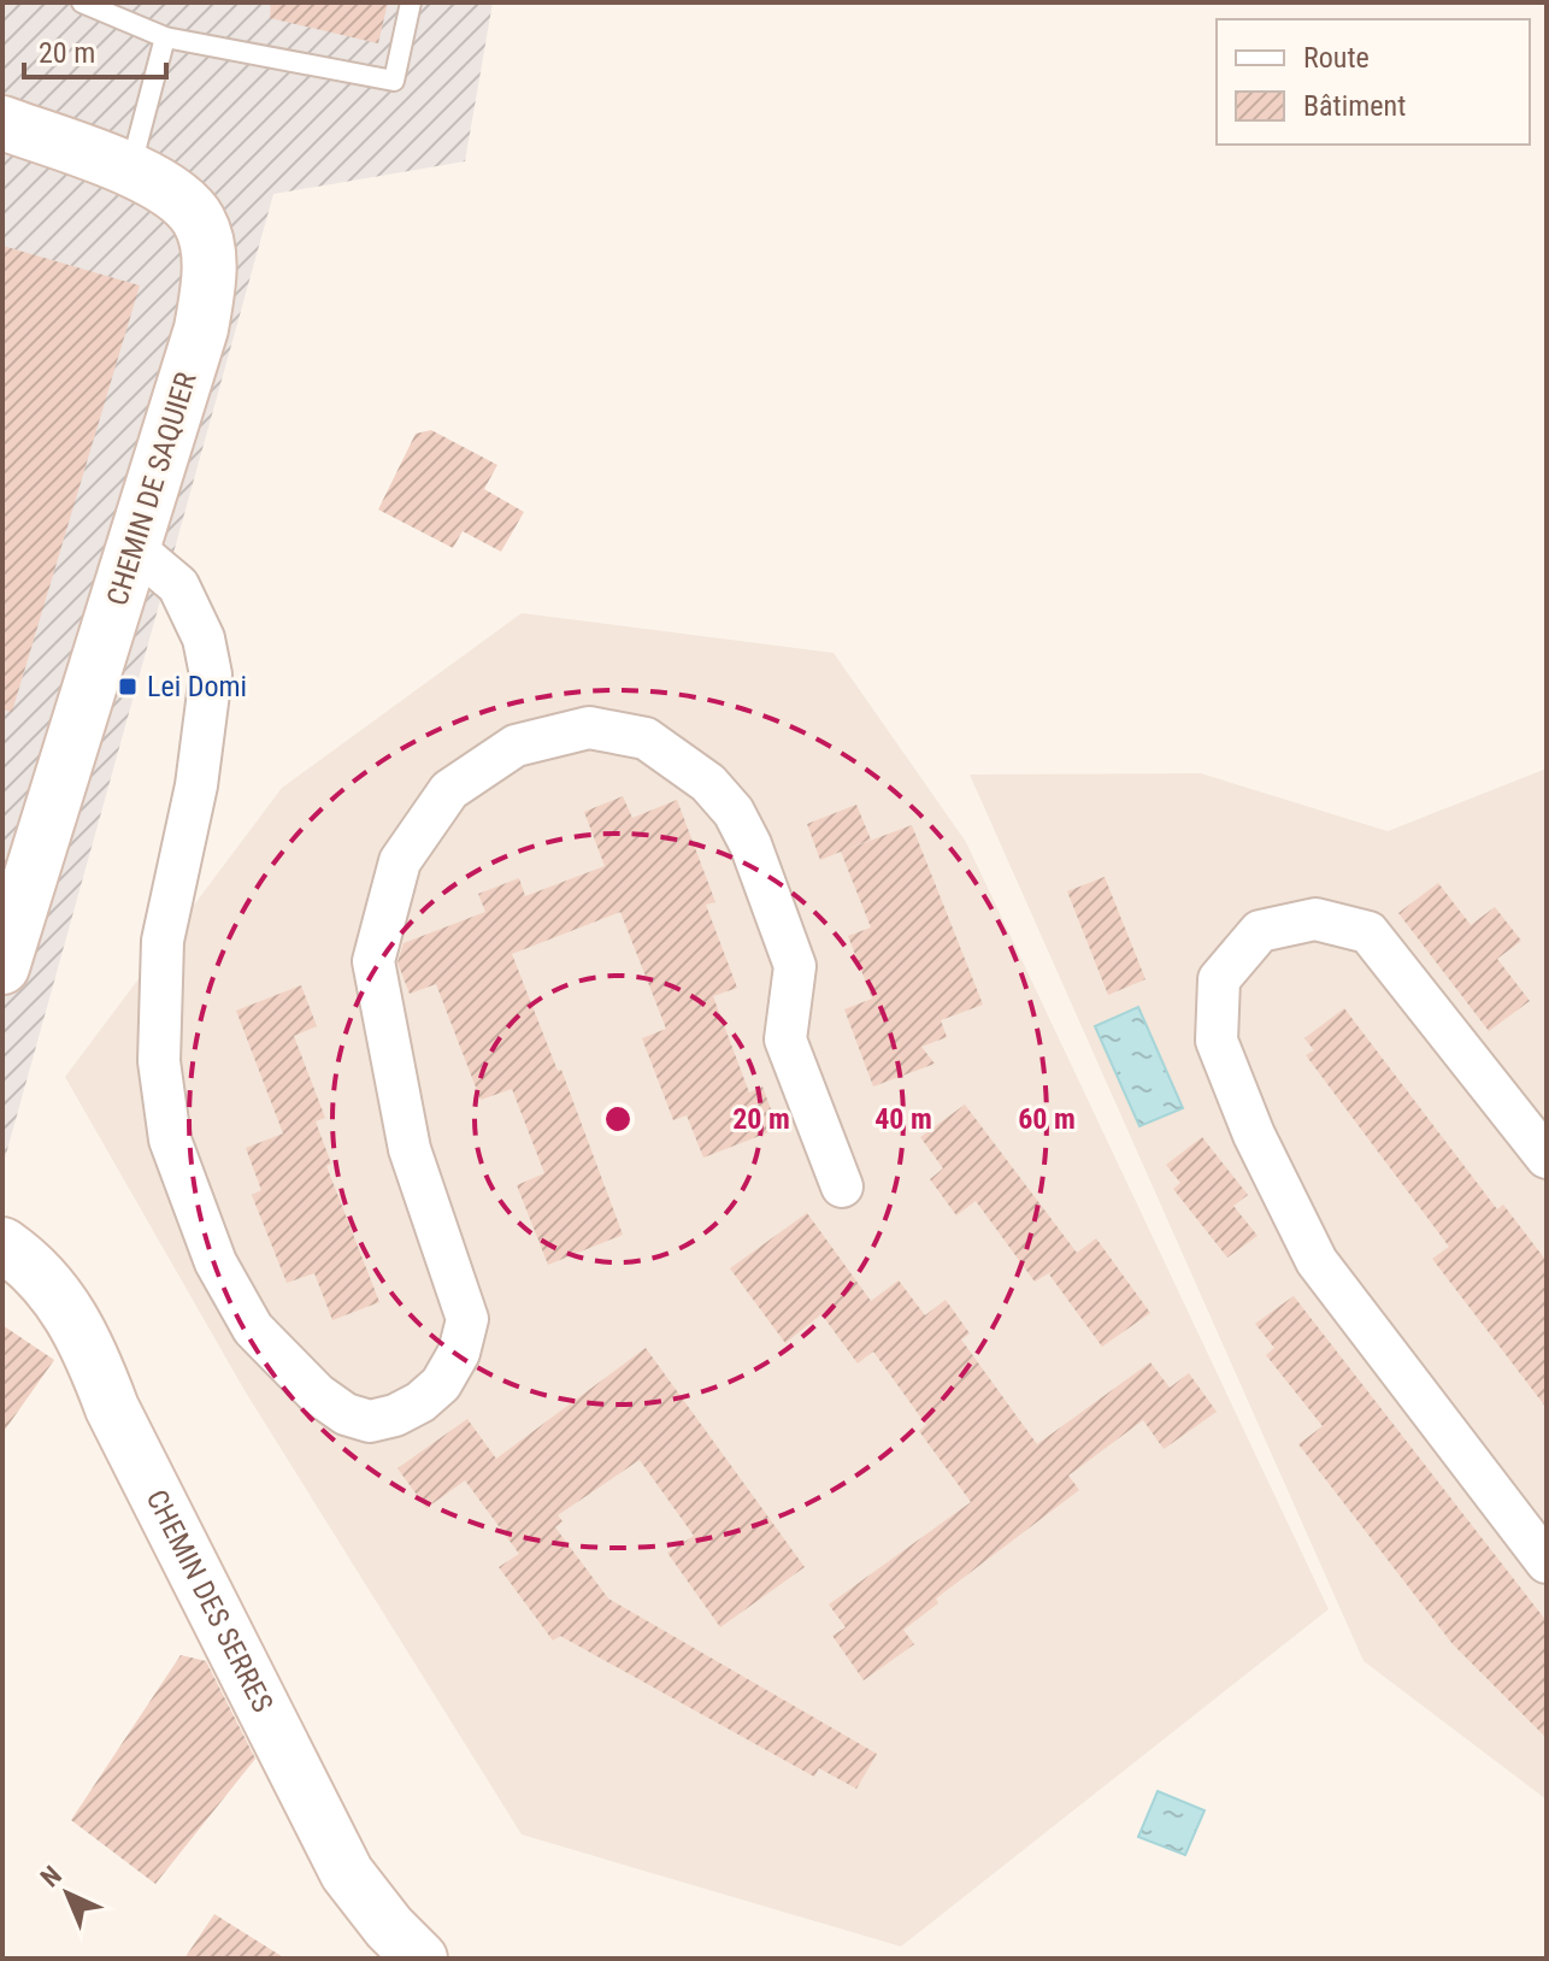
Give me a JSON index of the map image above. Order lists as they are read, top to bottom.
{
  "streets": {
    "street": ["CHEMIN DE SAQUIER", "CHEMIN DES SERRES"]
  },
  "places": {
    "transit": ["Lei Domi"]
  },
  "legend": ["Route", "Bâtiment"],
  "scale_bar": "20 m",
  "north": "top left",
  "rings": ["20 m", "40 m", "60 m"]
}
